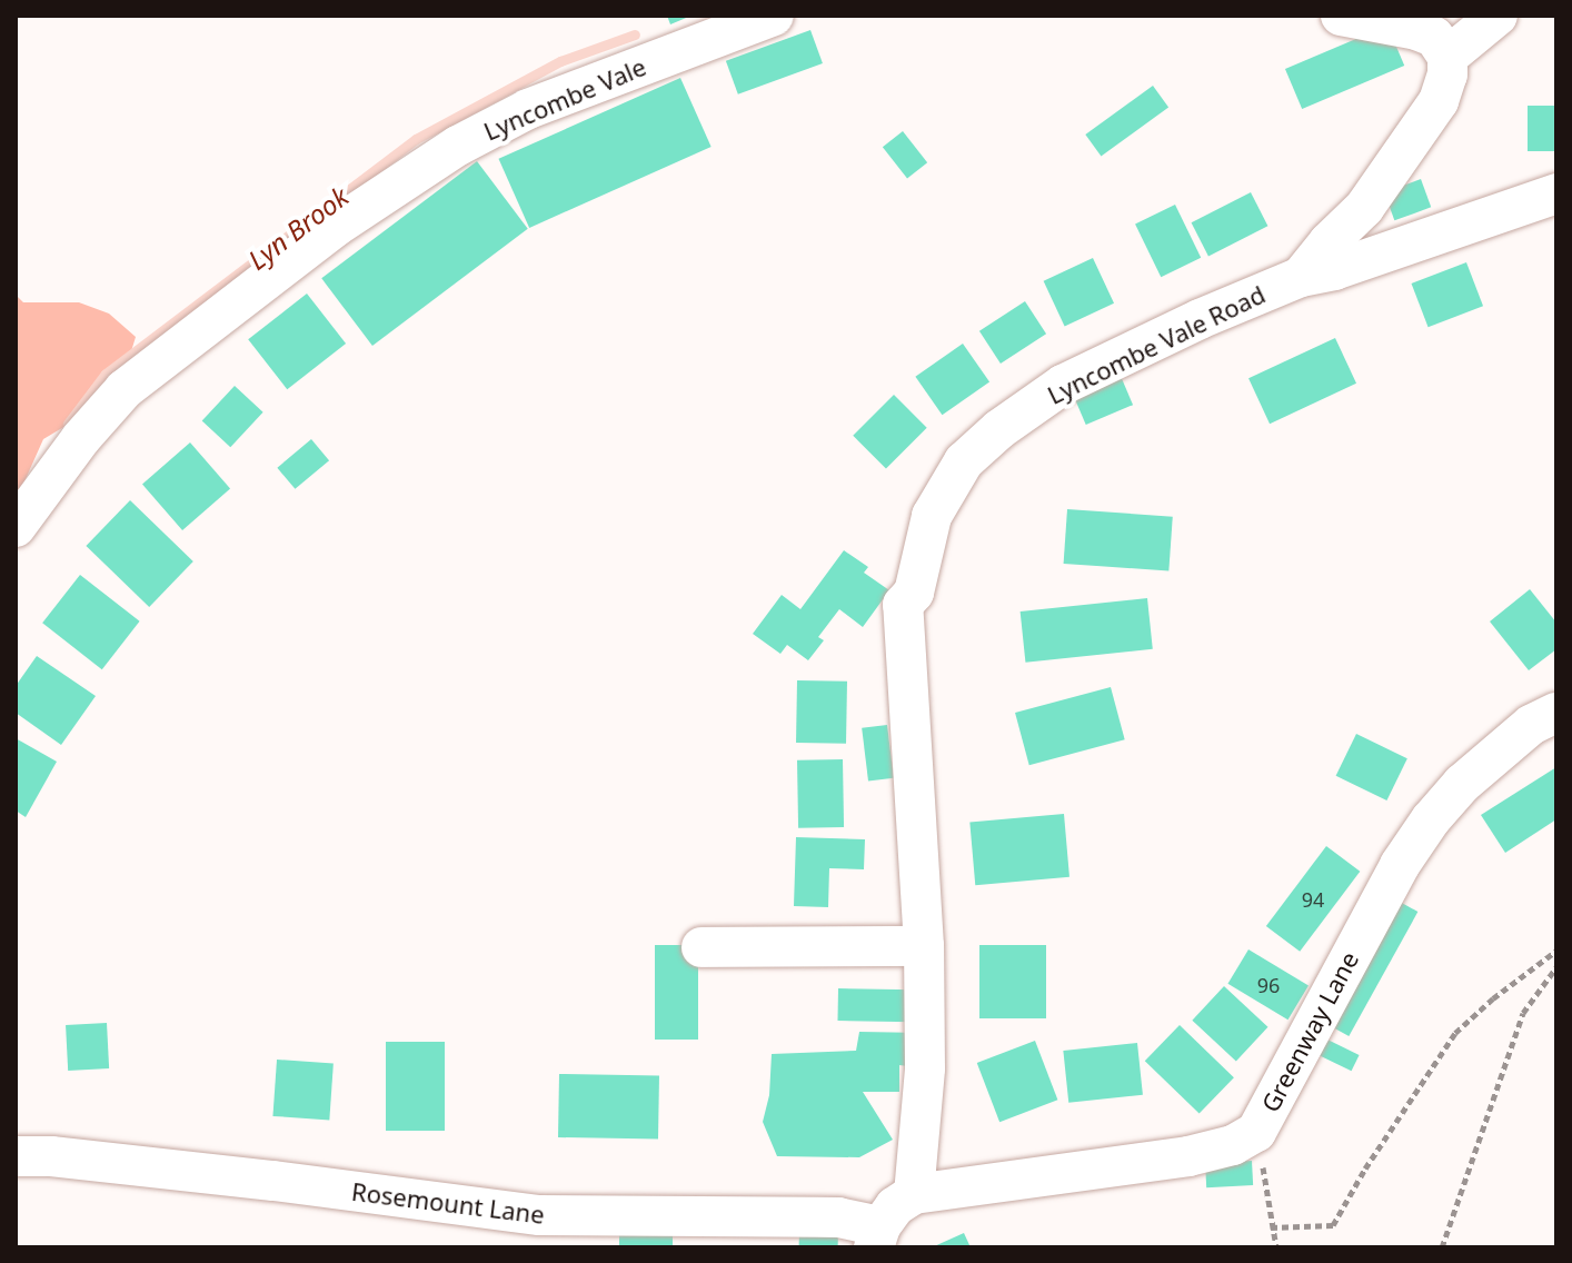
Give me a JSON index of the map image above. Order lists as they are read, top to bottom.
{
  "streets": {
    "street": [
      "Lyncombe Vale",
      "Lyncombe Vale Road",
      "Greenway Lane",
      "Rosemount Lane"
    ]
  },
  "crossings": [
    ["Lyncombe Vale Road", "Greenway Lane"]
  ],
  "water": ["Lyn Brook"],
  "house_numbers": ["94", "96"]
}
